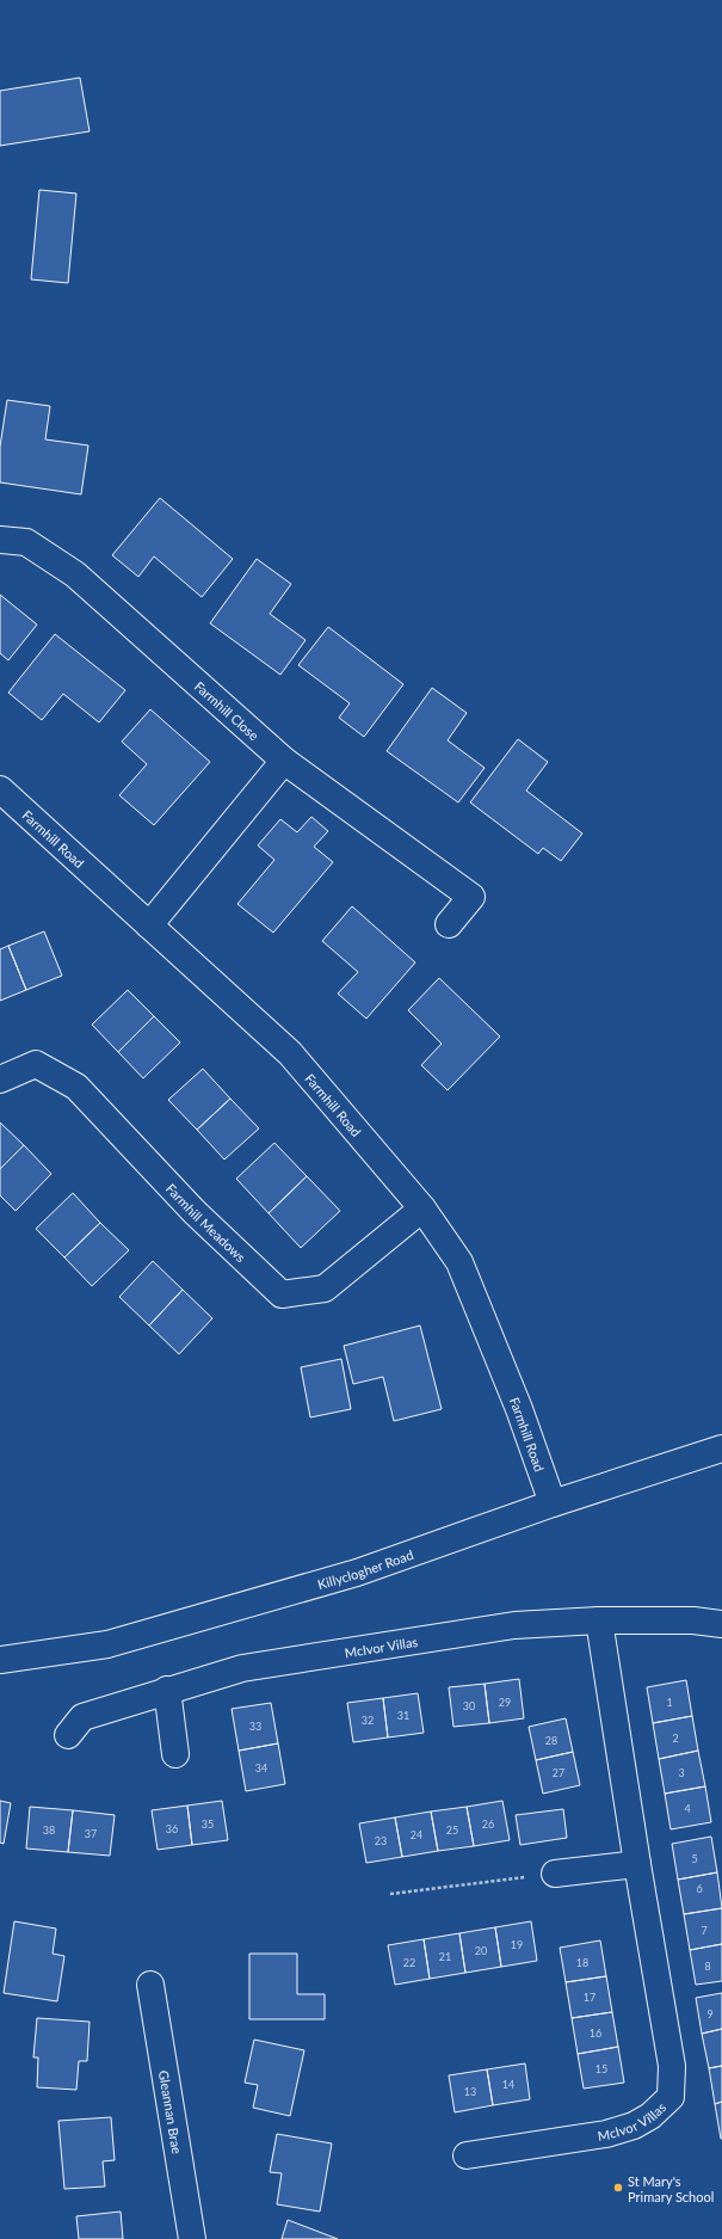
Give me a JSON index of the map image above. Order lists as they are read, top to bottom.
{
  "streets": {
    "main road": [
      "Farmhill Close",
      "Farmhill Road",
      "Farmhill Meadows",
      "Killyclogher Road",
      "McIvor Villas",
      "Gleannan Brae"
    ]
  },
  "crossings": [
    ["Farmhill Road", "Farmhill Meadows"],
    ["Farmhill Road", "Killyclogher Road"]
  ],
  "places": ["St Mary's Primary School"],
  "house_numbers": [
    "29",
    "1",
    "30",
    "31",
    "32",
    "33",
    "2",
    "28",
    "34",
    "27",
    "3",
    "4",
    "35",
    "26",
    "36",
    "38",
    "25",
    "37",
    "24",
    "23",
    "5",
    "6",
    "7",
    "19",
    "20",
    "21",
    "22",
    "18",
    "8",
    "17",
    "9",
    "16",
    "15",
    "14",
    "13"
  ]
}
